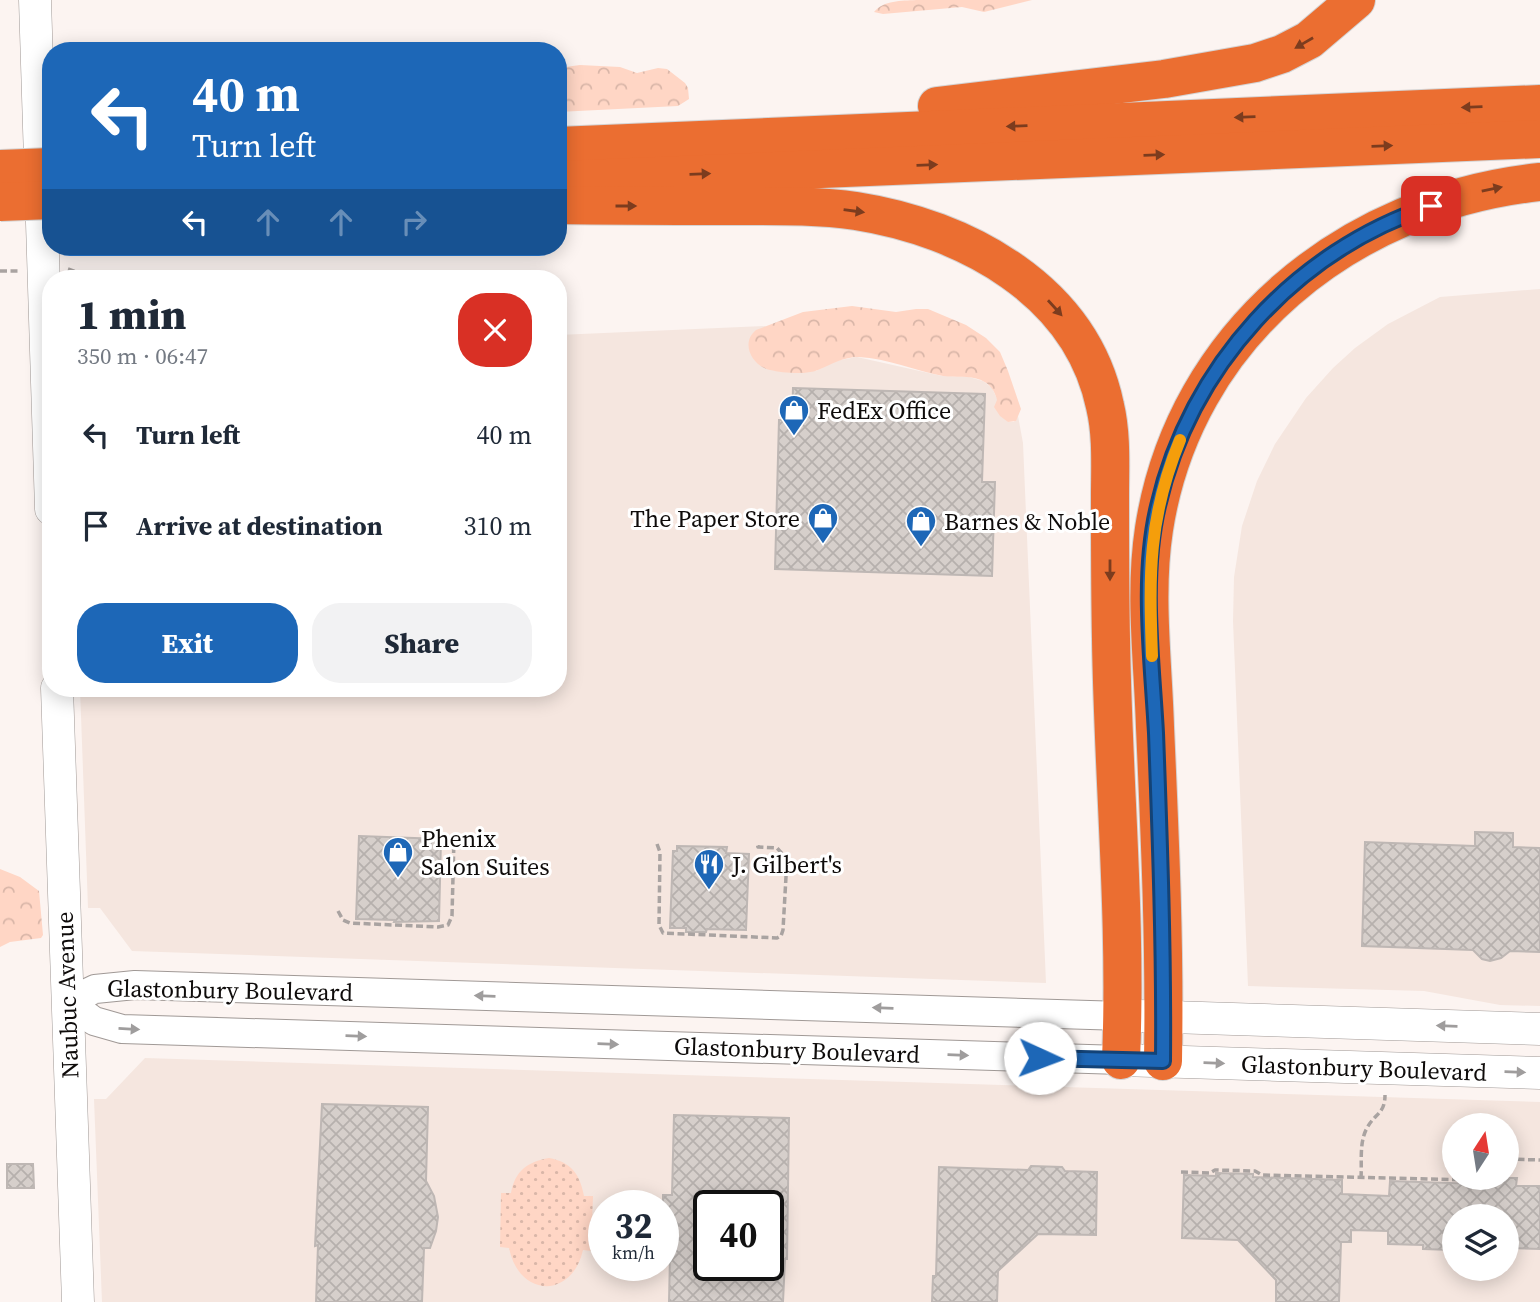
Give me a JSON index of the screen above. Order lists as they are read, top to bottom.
{
  "streets": {
    "main road": ["Glastonbury Boulevard", "Naubuc Avenue"]
  },
  "crossings": [
    ["Glastonbury Boulevard", "Naubuc Avenue"]
  ],
  "places": {
    "shop": [
      "FedEx Office",
      "The Paper Store",
      "Barnes & Noble",
      "Phenix Salon Suites"
    ],
    "restaurant": ["J. Gilbert's"]
  },
  "north": "top",
  "page": {
    "turn": ["40 m", "Turn left"],
    "heading": ["1 min", "350 m · 06:47"],
    "list": [
      {
        "name": "Turn left",
        "value": "40 m"
      },
      {
        "name": "Arrive at destination",
        "value": "310 m"
      }
    ],
    "buttons": ["Exit", "Share"],
    "speed": "32 km/h",
    "limit": "40"
  }
}
